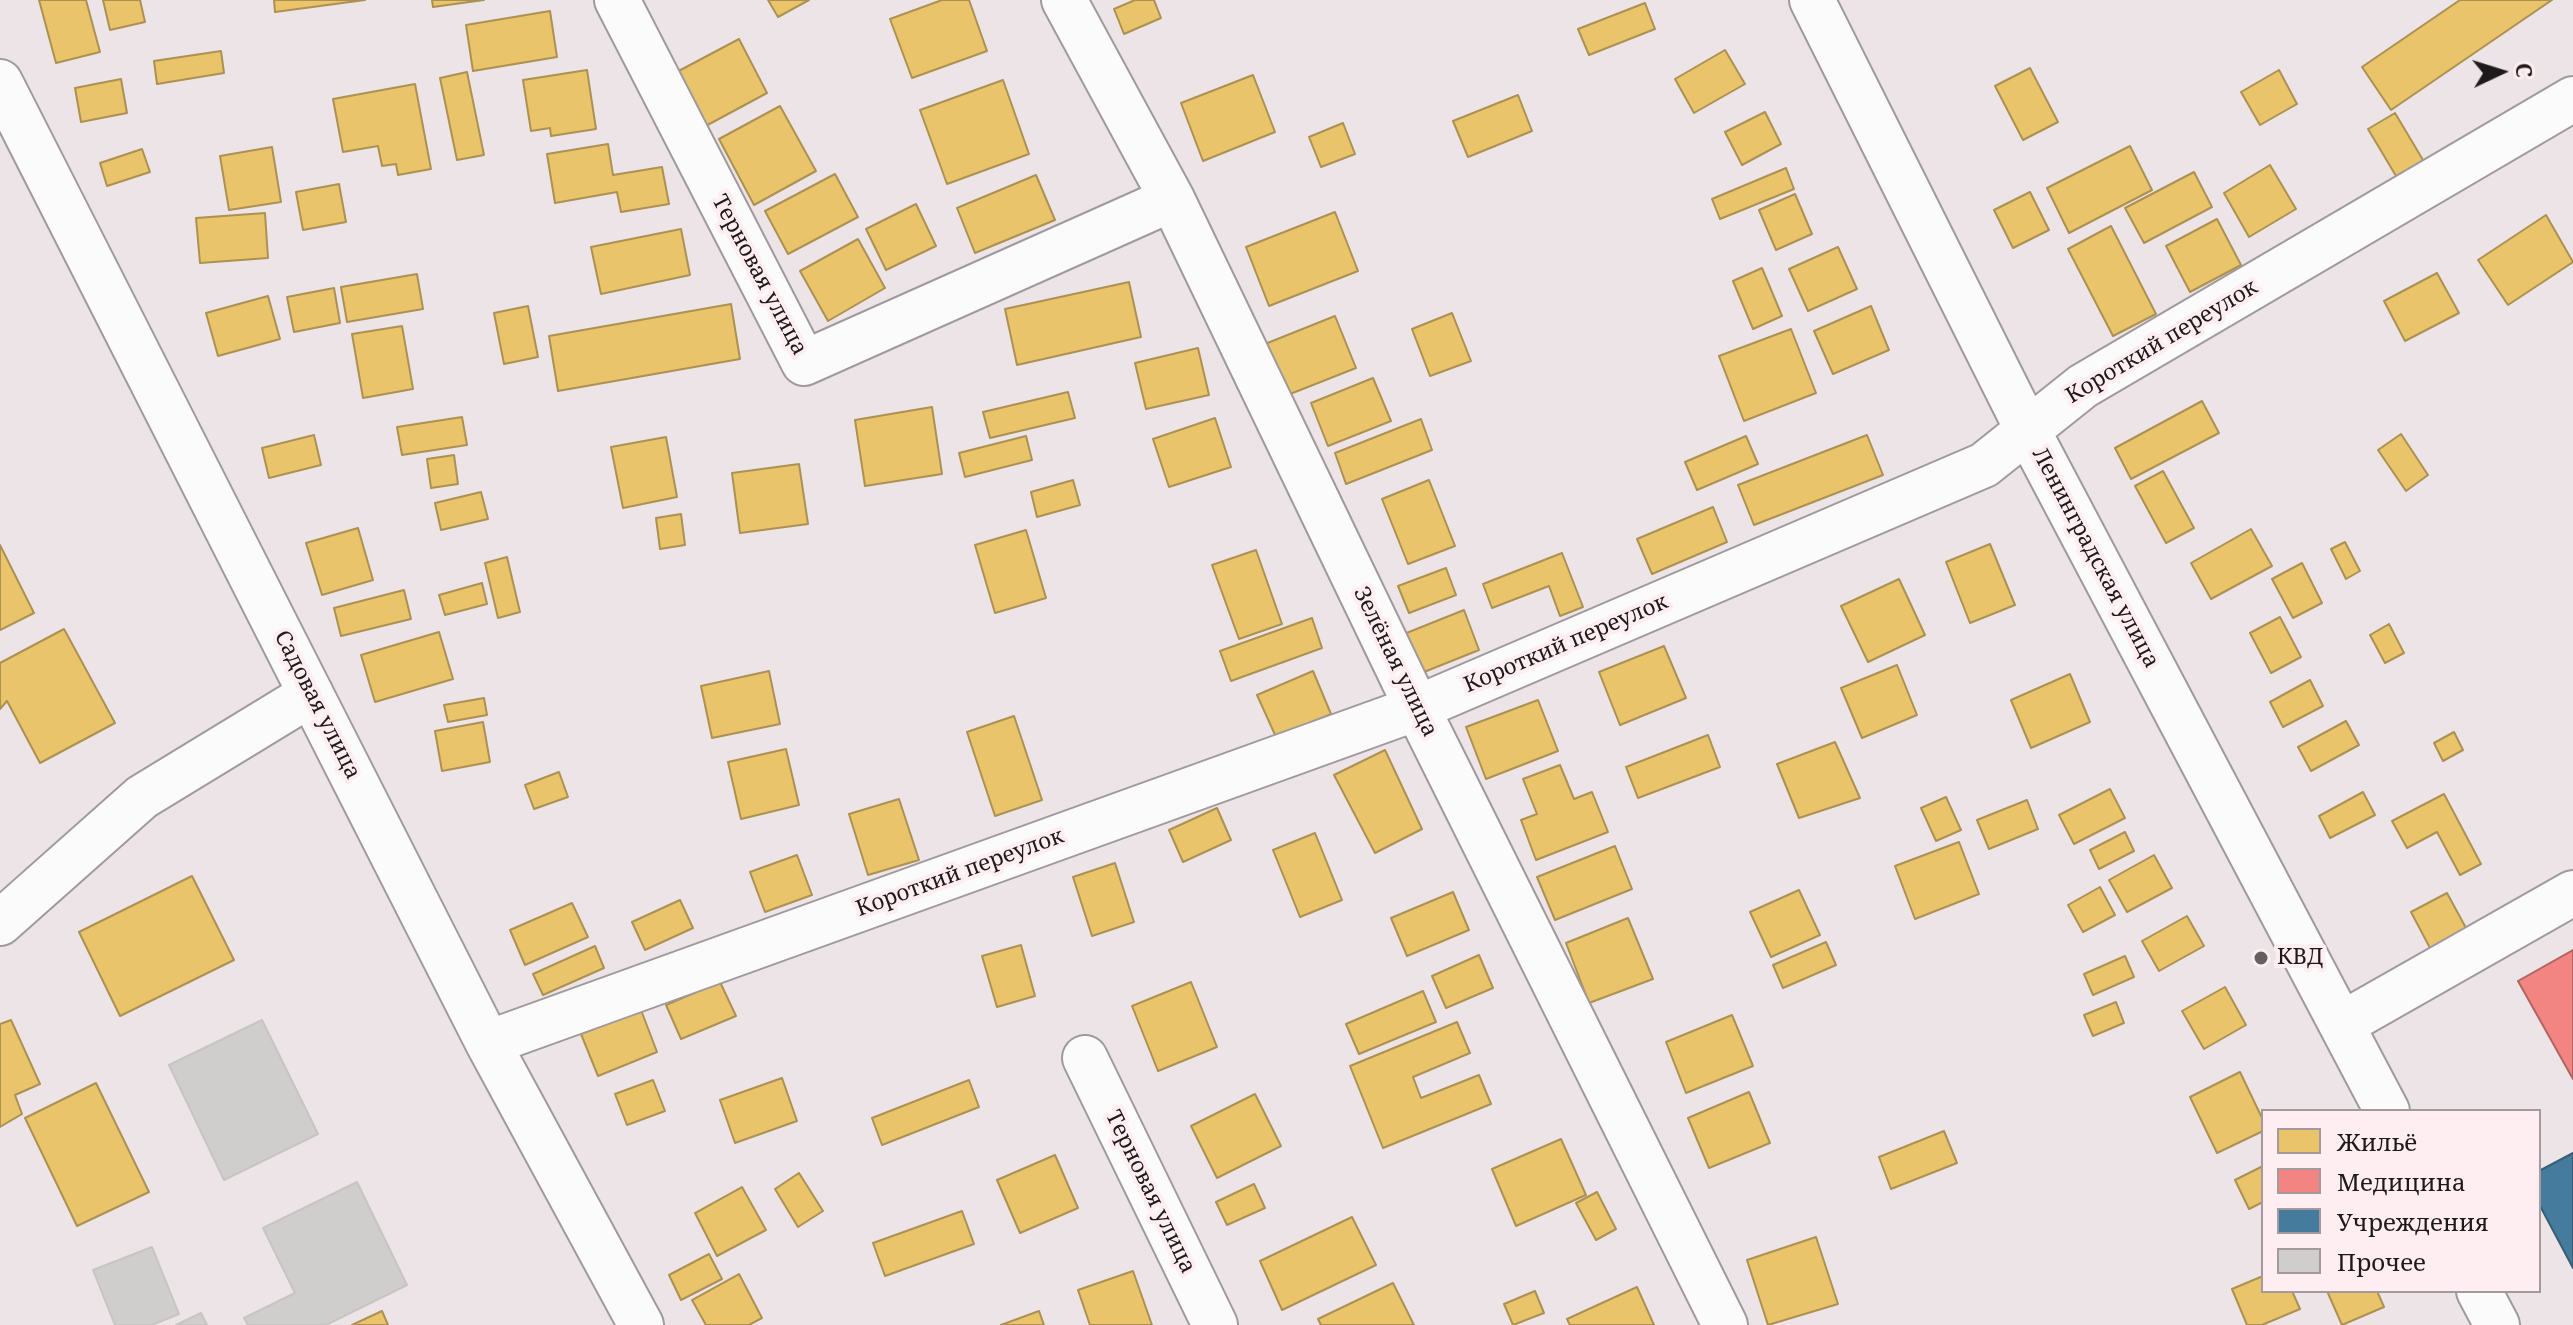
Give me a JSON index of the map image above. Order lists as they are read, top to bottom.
{
  "streets": {
    "street": [
      "Терновая улица",
      "Короткий переулок",
      "Ленинградская улица",
      "Зелёная улица",
      "Садовая улица"
    ]
  },
  "crossings": [
    ["Терновая улица", "Зелёная улица"],
    ["Короткий переулок", "Ленинградская улица"],
    ["Короткий переулок", "Зелёная улица"],
    ["Короткий переулок", "Садовая улица"]
  ],
  "places": ["КВД"],
  "legend": [
    "Жильё",
    "Медицина",
    "Учреждения",
    "Прочее"
  ],
  "north": "right"
}
